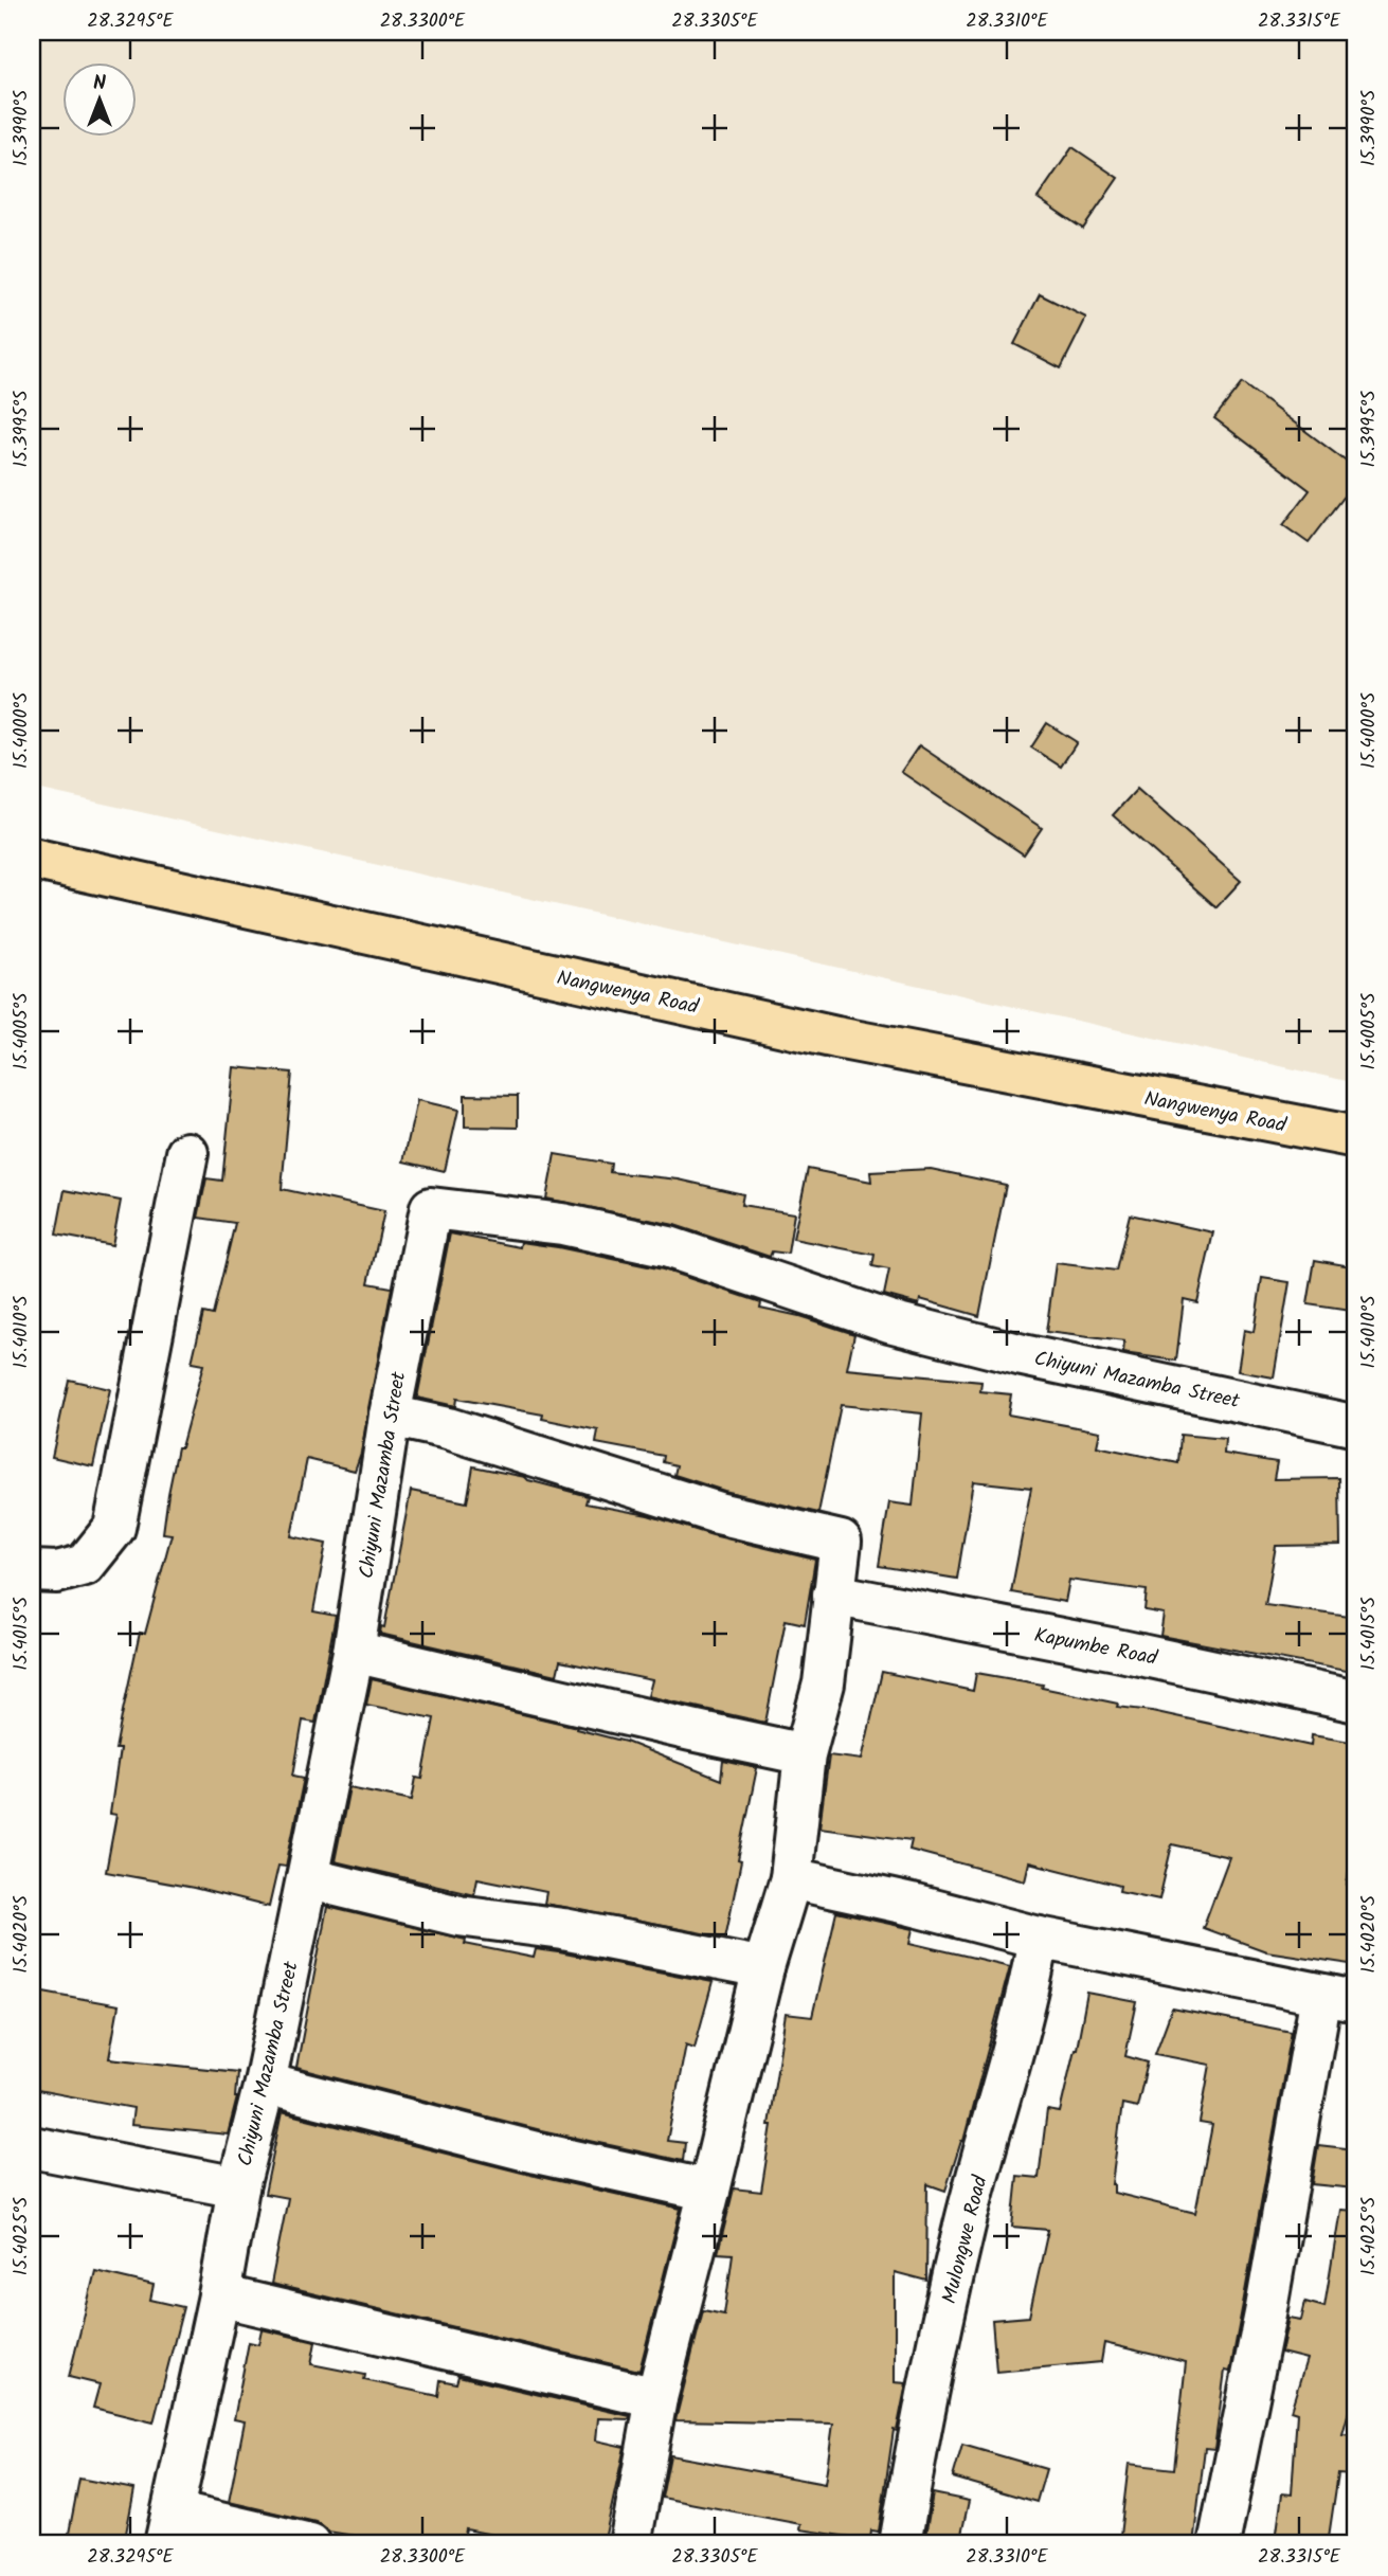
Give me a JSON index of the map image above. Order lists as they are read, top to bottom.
{
  "streets": {
    "main road": ["Nangwenya Road"],
    "street": ["Chiyuni Mazamba Street", "Kapumbe Road", "Mulongwe Road"]
  },
  "north": "top",
  "coordinates": [
    "28.3295°E",
    "28.3300°E",
    "28.3305°E",
    "28.3310°E",
    "28.3315°E",
    "15.3990°S",
    "15.3995°S",
    "15.4000°S",
    "15.4005°S",
    "15.4010°S",
    "15.4015°S",
    "15.4020°S",
    "15.4025°S"
  ]
}
